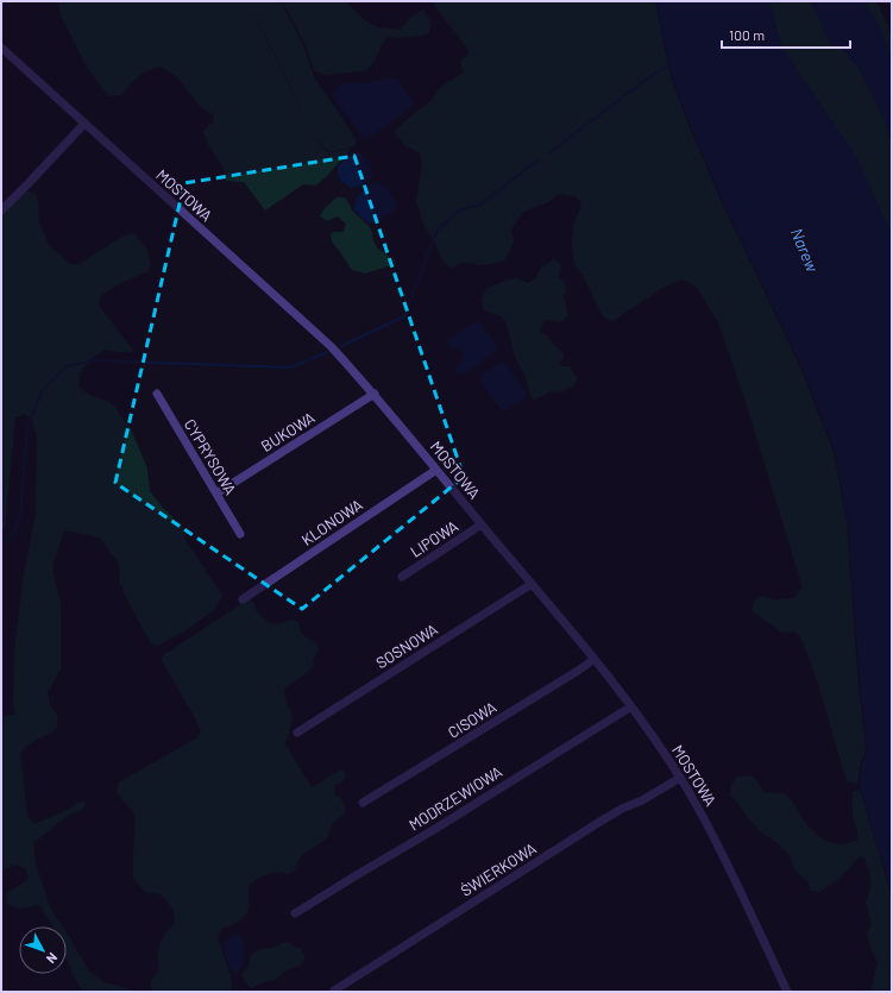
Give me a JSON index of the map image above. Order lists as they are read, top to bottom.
{
  "streets": {
    "street": [
      "MOSTOWA",
      "BUKOWA",
      "CYPRYSOWA",
      "KLONOWA",
      "LIPOWA",
      "SOSNOWA",
      "CISOWA",
      "MODRZEWIOWA",
      "ŚWIERKOWA"
    ]
  },
  "crossings": [
    ["MOSTOWA", "BUKOWA"],
    ["MOSTOWA", "KLONOWA"],
    ["MOSTOWA", "LIPOWA"],
    ["MOSTOWA", "SOSNOWA"],
    ["MOSTOWA", "CISOWA"],
    ["MOSTOWA", "MODRZEWIOWA"],
    ["MOSTOWA", "ŚWIERKOWA"],
    ["BUKOWA", "CYPRYSOWA"]
  ],
  "water": ["Narew"],
  "scale_bar": "100 m",
  "north": "bottom right"
}
